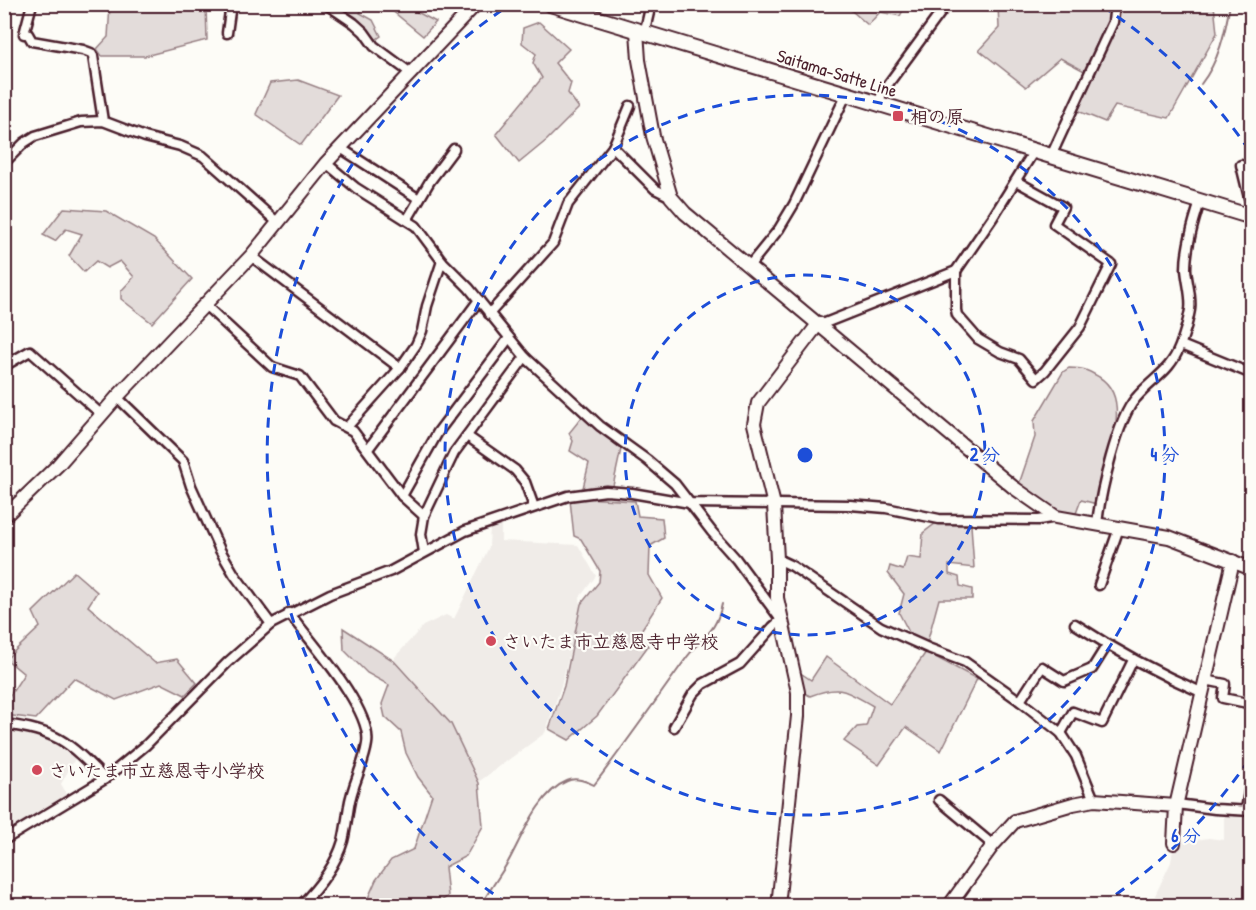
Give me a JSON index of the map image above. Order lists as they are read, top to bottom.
{
  "streets": {
    "main road": ["Saitama-Satte Line"]
  },
  "places": {
    "transit": ["相の原"],
    "other": ["さいたま市立慈恩寺中学校", "さいたま市立慈恩寺小学校"]
  },
  "rings": ["2 分", "4 分", "6 分"]
}
